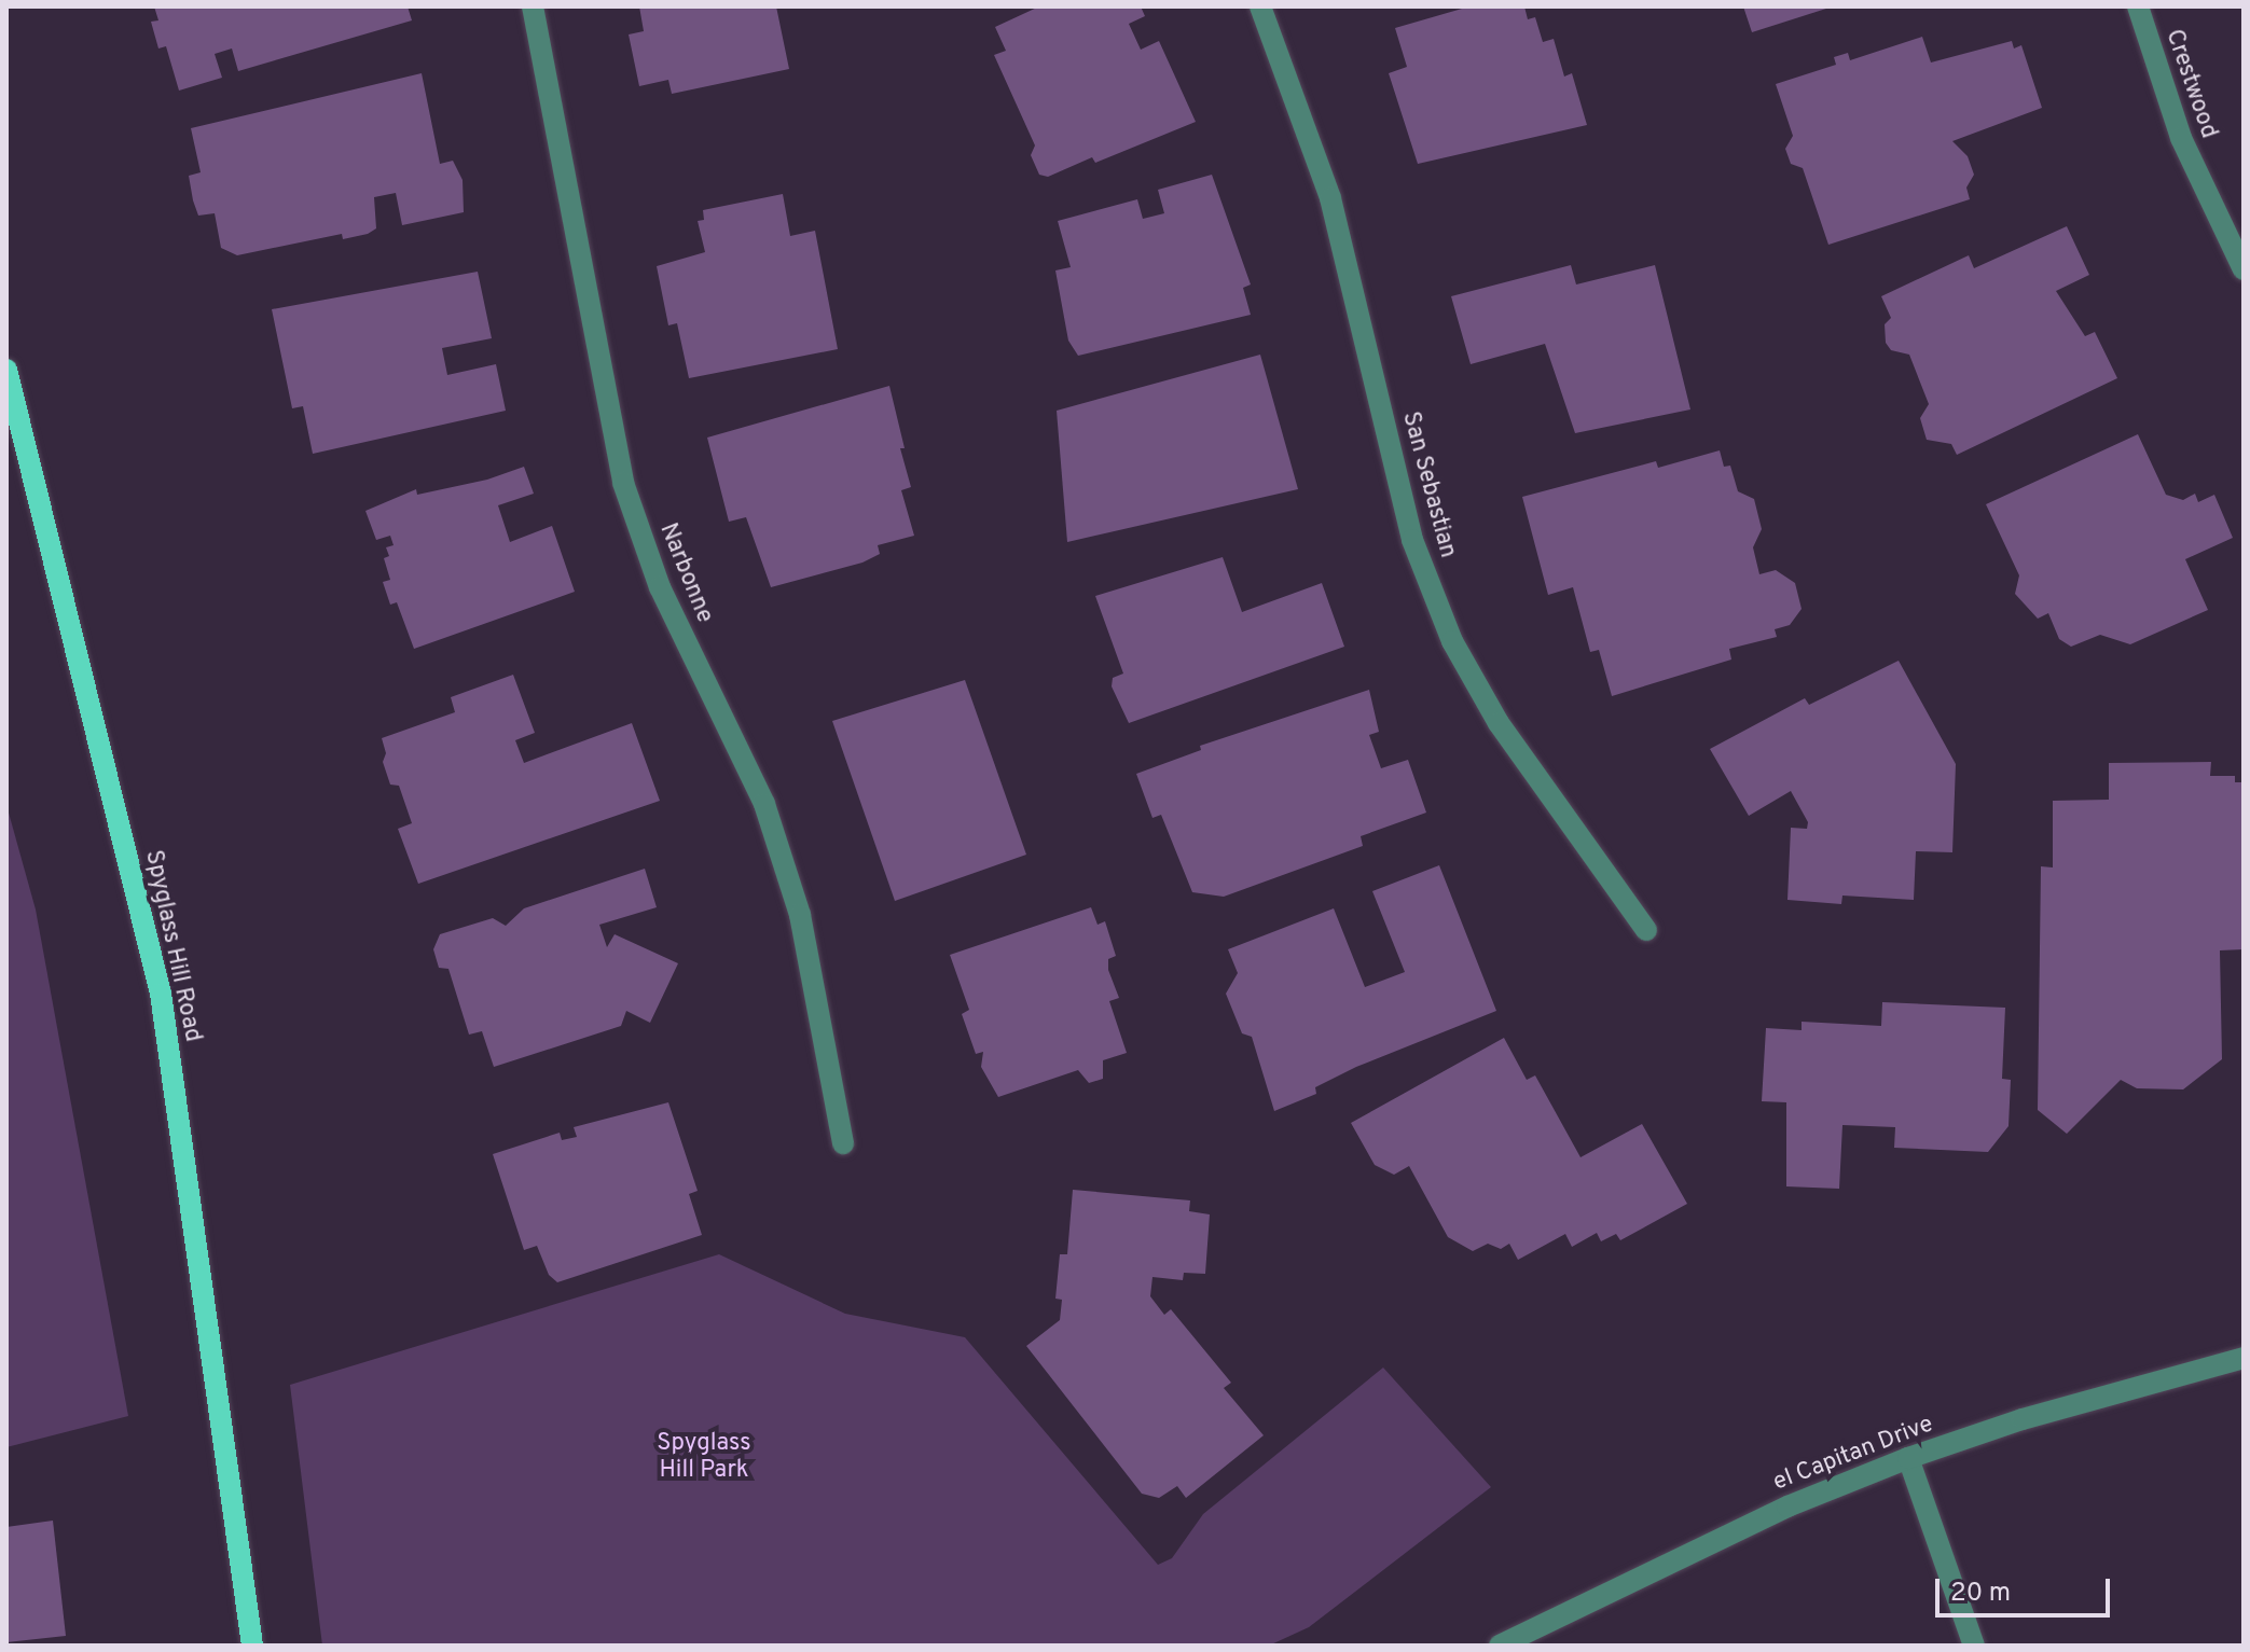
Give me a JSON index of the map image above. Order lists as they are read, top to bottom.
{
  "streets": {
    "main road": ["Spyglass Hill Road"],
    "street": [
      "Crestwood",
      "San Sebastian",
      "Narbonne",
      "el Capitan Drive"
    ]
  },
  "parks": ["Spyglass Hill Park"],
  "scale_bar": "20 m"
}
